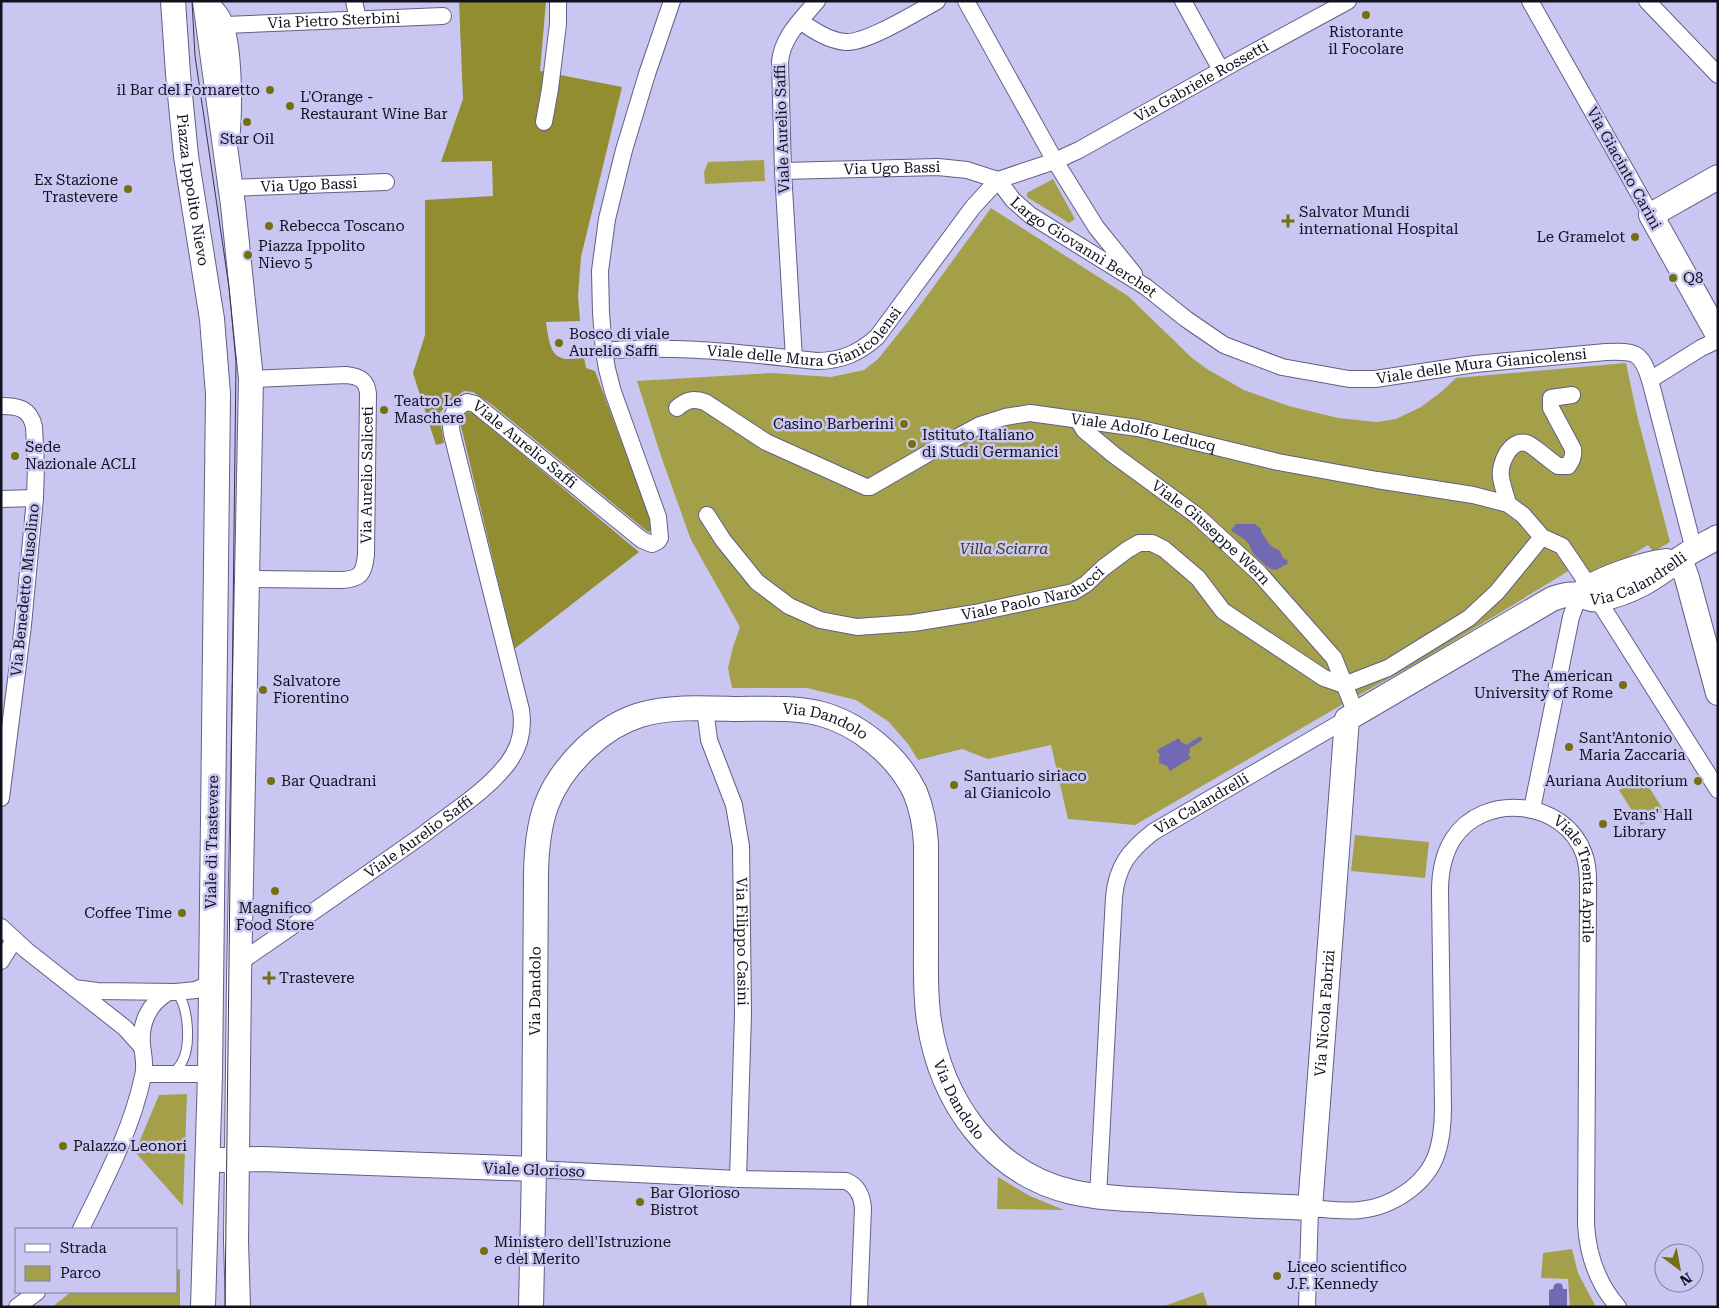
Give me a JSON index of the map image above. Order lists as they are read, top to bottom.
{
  "streets": {
    "street": [
      "Via Pietro Sterbini",
      "Via Gabriele Rossetti",
      "Viale Aurelio Saffi",
      "Via Ugo Bassi",
      "Via Giacinto Carini",
      "Piazza Ippolito Nievo",
      "Largo Giovanni Berchet",
      "Viale delle Mura Gianicolensi",
      "Viale Adolfo Leducq",
      "Via Aurelio Saliceti",
      "Viale Giuseppe Wern",
      "Via Calandrelli",
      "Via Benedetto Musolino",
      "Viale Paolo Narducci",
      "Via Dandolo",
      "Viale di Trastevere",
      "Viale Trenta Aprile",
      "Via Filippo Casini",
      "Via Nicola Fabrizi",
      "Viale Glorioso"
    ]
  },
  "crossings": [
    ["Via Gabriele Rossetti", "Largo Giovanni Berchet"],
    ["Viale Aurelio Saffi", "Via Ugo Bassi"],
    ["Viale Aurelio Saffi", "Viale delle Mura Gianicolensi"],
    ["Viale Aurelio Saffi", "Viale di Trastevere"],
    ["Via Ugo Bassi", "Largo Giovanni Berchet"],
    ["Via Ugo Bassi", "Viale delle Mura Gianicolensi"],
    ["Piazza Ippolito Nievo", "Viale di Trastevere"],
    ["Largo Giovanni Berchet", "Viale delle Mura Gianicolensi"],
    ["Viale delle Mura Gianicolensi", "Via Calandrelli"],
    ["Viale Adolfo Leducq", "Viale Giuseppe Wern"],
    ["Viale Adolfo Leducq", "Via Calandrelli"],
    ["Via Aurelio Saliceti", "Viale di Trastevere"],
    ["Viale Giuseppe Wern", "Viale Paolo Narducci"],
    ["Via Calandrelli", "Via Dandolo"],
    ["Via Calandrelli", "Via Nicola Fabrizi"],
    ["Via Dandolo", "Viale Trenta Aprile"],
    ["Via Dandolo", "Via Filippo Casini"],
    ["Via Dandolo", "Via Nicola Fabrizi"],
    ["Via Dandolo", "Viale Glorioso"],
    ["Viale di Trastevere", "Viale Glorioso"],
    ["Viale Trenta Aprile", "Via Nicola Fabrizi"],
    ["Via Filippo Casini", "Viale Glorioso"]
  ],
  "parks": ["Villa Sciarra"],
  "places": {
    "other": [
      "Ristorante il Focolare",
      "il Bar del Fornaretto",
      "L'Orange - Restaurant Wine Bar",
      "Star Oil",
      "Ex Stazione Trastevere",
      "Rebecca Toscano",
      "Le Gramelot",
      "Piazza Ippolito Nievo 5",
      "Q8",
      "Bosco di viale Aurelio Saffi",
      "Teatro Le Maschere",
      "Casino Barberini",
      "Istituto Italiano di Studi Germanici",
      "Sede Nazionale ACLI",
      "The American University of Rome",
      "Salvatore Fiorentino",
      "Sant’Antonio Maria Zaccaria",
      "Bar Quadrani",
      "Auriana Auditorium",
      "Santuario siriaco al Gianicolo",
      "Evans' Hall Library",
      "Magnifico Food Store",
      "Coffee Time",
      "Palazzo Leonori",
      "Bar Glorioso Bistrot",
      "Ministero dell'Istruzione e del Merito",
      "Liceo scientifico J.F. Kennedy"
    ],
    "health": ["Salvator Mundi international Hospital", "Trastevere"]
  },
  "legend": ["Strada", "Parco"],
  "north": "bottom right"
}
